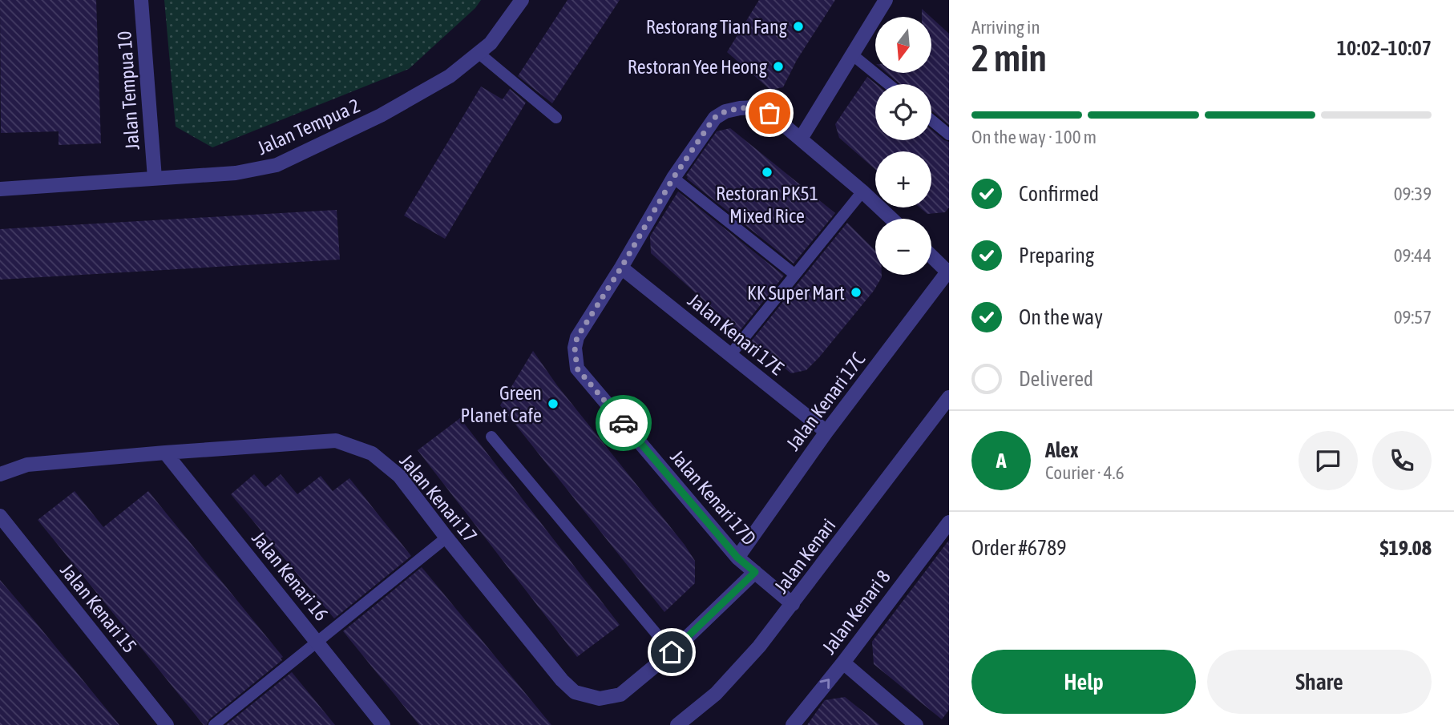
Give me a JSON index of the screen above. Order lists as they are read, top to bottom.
{
  "streets": {
    "street": [
      "Jalan Tempua 10",
      "Jalan Tempua 2",
      "Jalan Kenari 17E",
      "Jalan Kenari 17C",
      "Jalan Kenari 17D",
      "Jalan Kenari 17",
      "Jalan Kenari",
      "Jalan Kenari 16",
      "Jalan Kenari 15",
      "Jalan Kenari 8"
    ]
  },
  "crossings": [
    ["Jalan Tempua 10", "Jalan Tempua 2"],
    ["Jalan Kenari 17E", "Jalan Kenari 17C"],
    ["Jalan Kenari 17E", "Jalan Kenari 17D"],
    ["Jalan Kenari 17C", "Jalan Kenari 17D"],
    ["Jalan Kenari 17D", "Jalan Kenari 17"],
    ["Jalan Kenari 17D", "Jalan Kenari"],
    ["Jalan Kenari 17", "Jalan Kenari 16"]
  ],
  "places": [
    "Restorang Tian Fang",
    "Restoran Yee Heong",
    "Restoran PK51 Mixed Rice",
    "KK Super Mart",
    "Green Planet Cafe"
  ],
  "north": "bottom",
  "page": {
    "heading": ["2 min", "Arriving in", "10:02–10:07"],
    "panel": [
      "Alex",
      "Courier · 4.6",
      "Order #6789",
      "$19.08"
    ],
    "map_buttons": ["+", "−"],
    "bar": "On the way · 100 m",
    "list": [
      ["Confirmed", "09:39"],
      ["Preparing", "09:44"],
      ["On the way", "09:57"],
      "Delivered"
    ],
    "round": "A",
    "buttons": ["Help", "Share"]
  }
}
